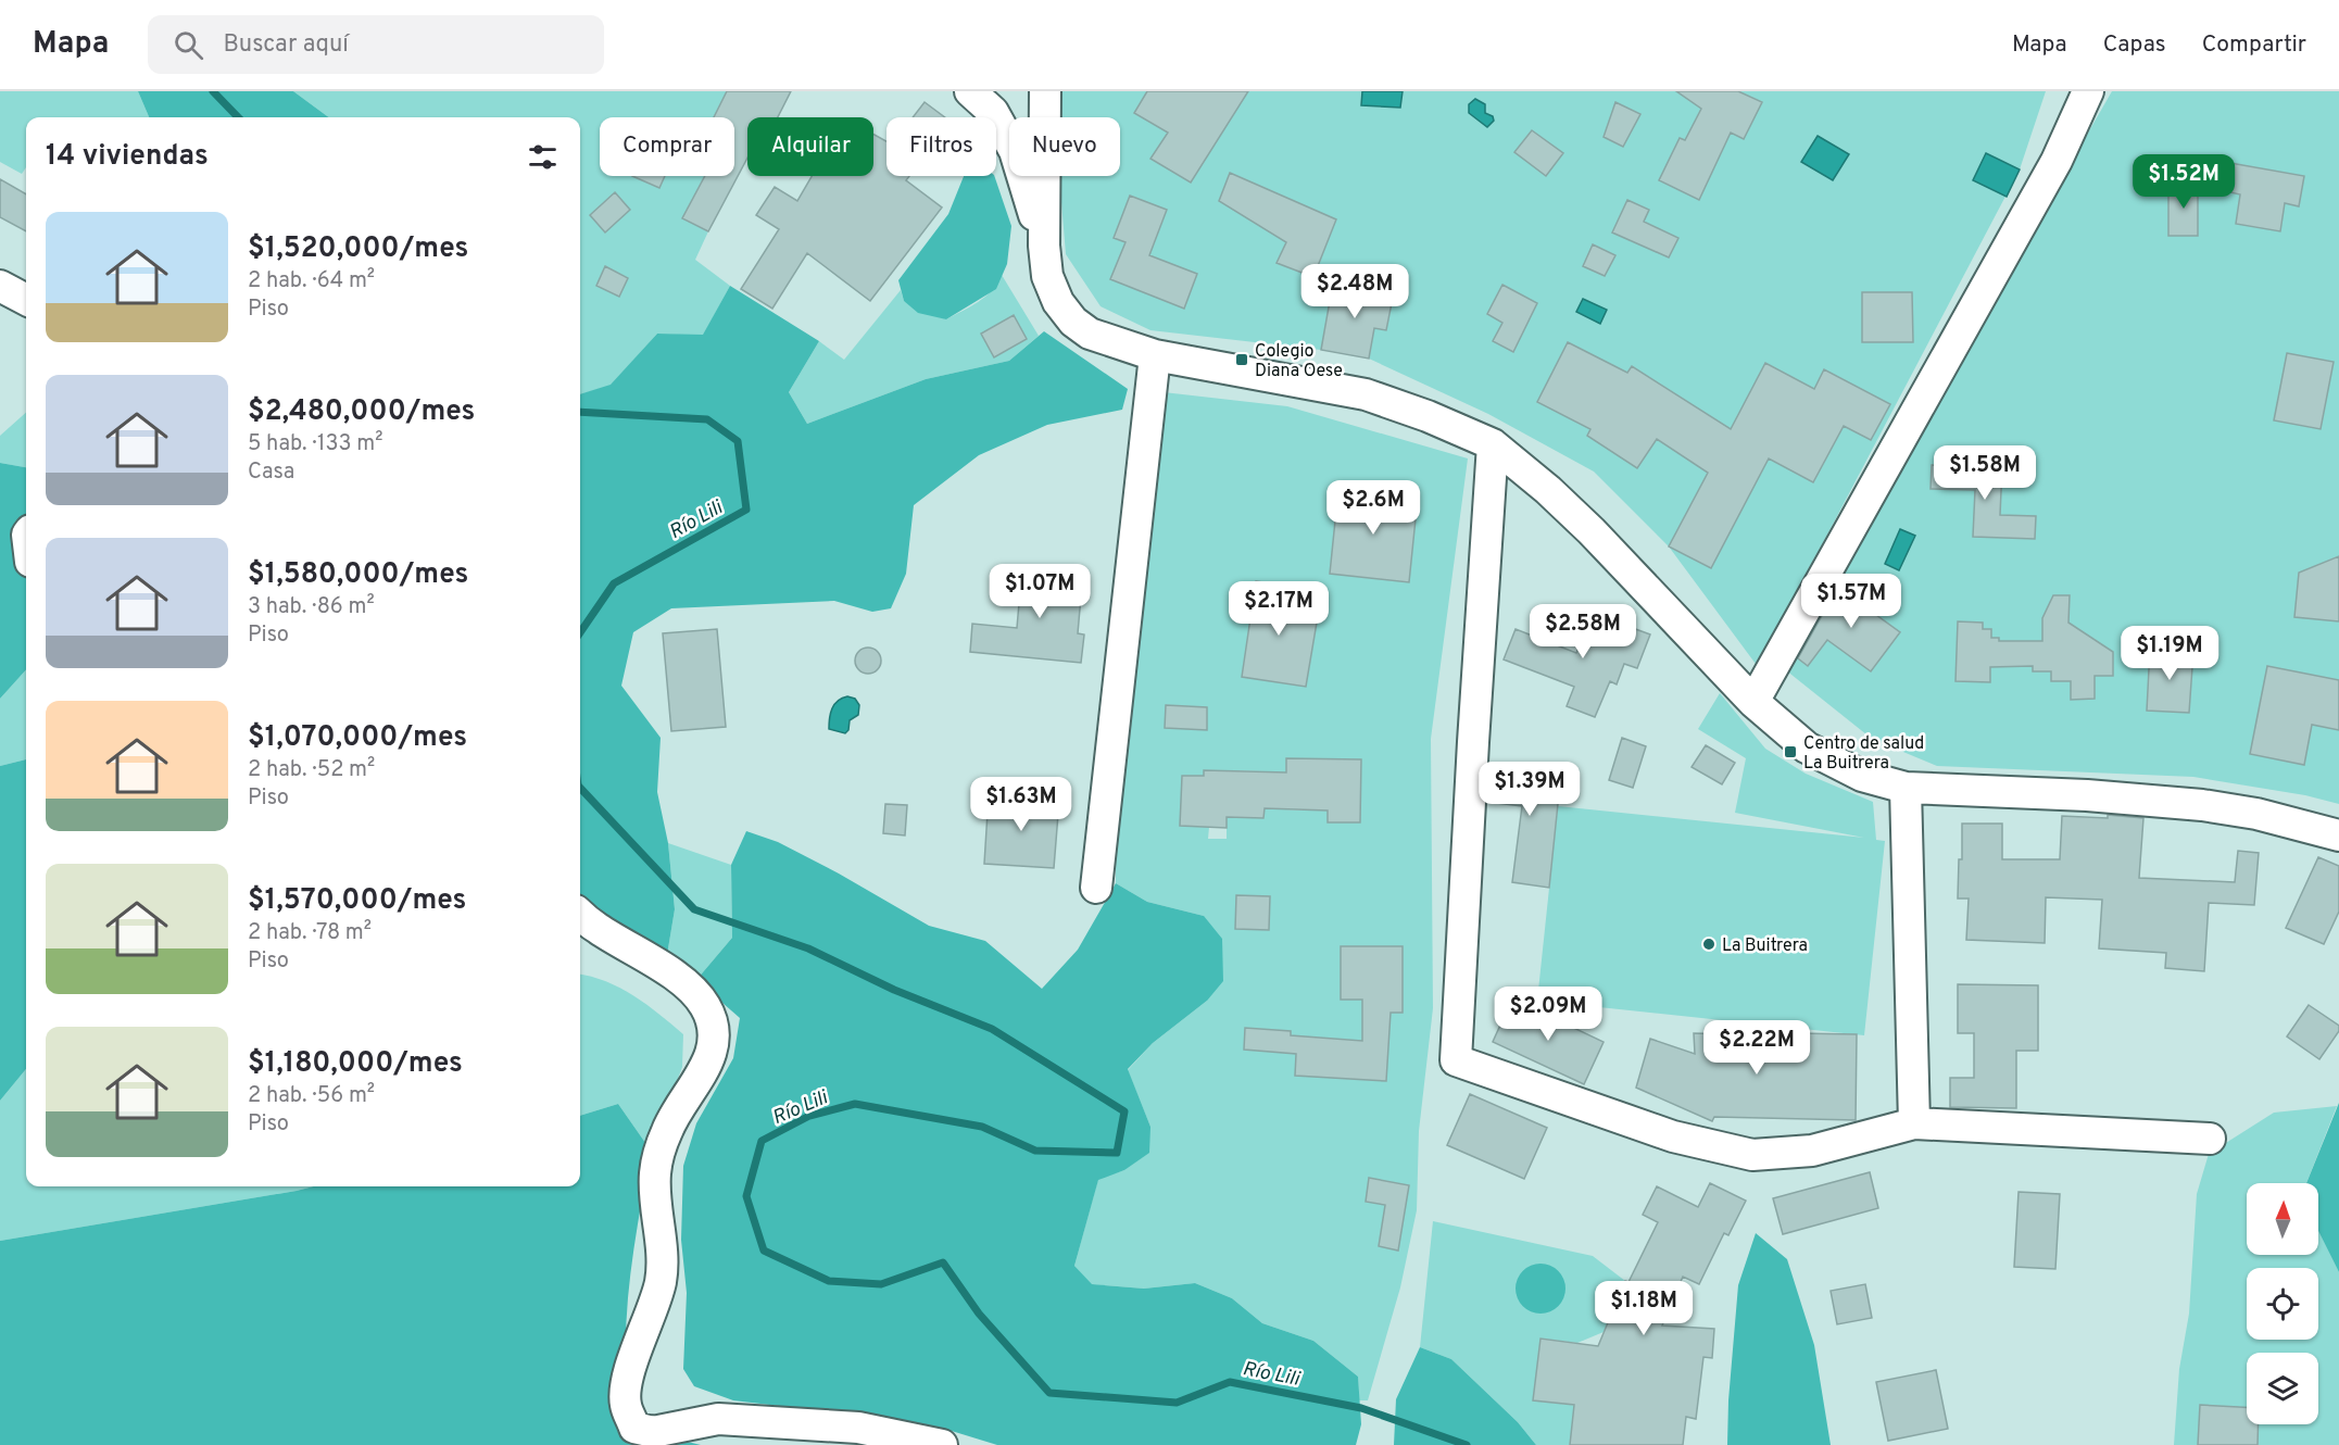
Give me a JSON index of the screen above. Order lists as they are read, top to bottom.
{
  "water": ["Río Lili"],
  "places": {
    "transit": ["Colegio Diana Oese", "Centro de salud La Buitrera"],
    "other": ["La Buitrera"]
  },
  "north": "top",
  "page": {
    "header": "Mapa",
    "search": "Buscar aquí",
    "nav": ["Mapa", "Capas", "Compartir"],
    "chip": [
      "Comprar",
      "Alquilar",
      "Filtros",
      "Nuevo"
    ],
    "heading": "14 viviendas",
    "price": [
      "$1.52M",
      "$2.48M",
      "$1.58M",
      "$2.6M",
      "$1.07M",
      "$1.57M",
      "$2.17M",
      "$2.58M",
      "$1.19M",
      "$1.39M",
      "$1.63M",
      "$2.09M",
      "$2.22M",
      "$1.18M"
    ],
    "list": [
      {
        "name": "$1,520,000/mes",
        "note": "2 hab. · 64 m² · Piso"
      },
      {
        "name": "$2,480,000/mes",
        "note": "5 hab. · 133 m² · Casa"
      },
      {
        "name": "$1,580,000/mes",
        "note": "3 hab. · 86 m² · Piso"
      },
      {
        "name": "$1,070,000/mes",
        "note": "2 hab. · 52 m² · Piso"
      },
      {
        "name": "$1,570,000/mes",
        "note": "2 hab. · 78 m² · Piso"
      },
      {
        "name": "$1,180,000/mes",
        "note": "2 hab. · 56 m² · Piso"
      }
    ]
  }
}
